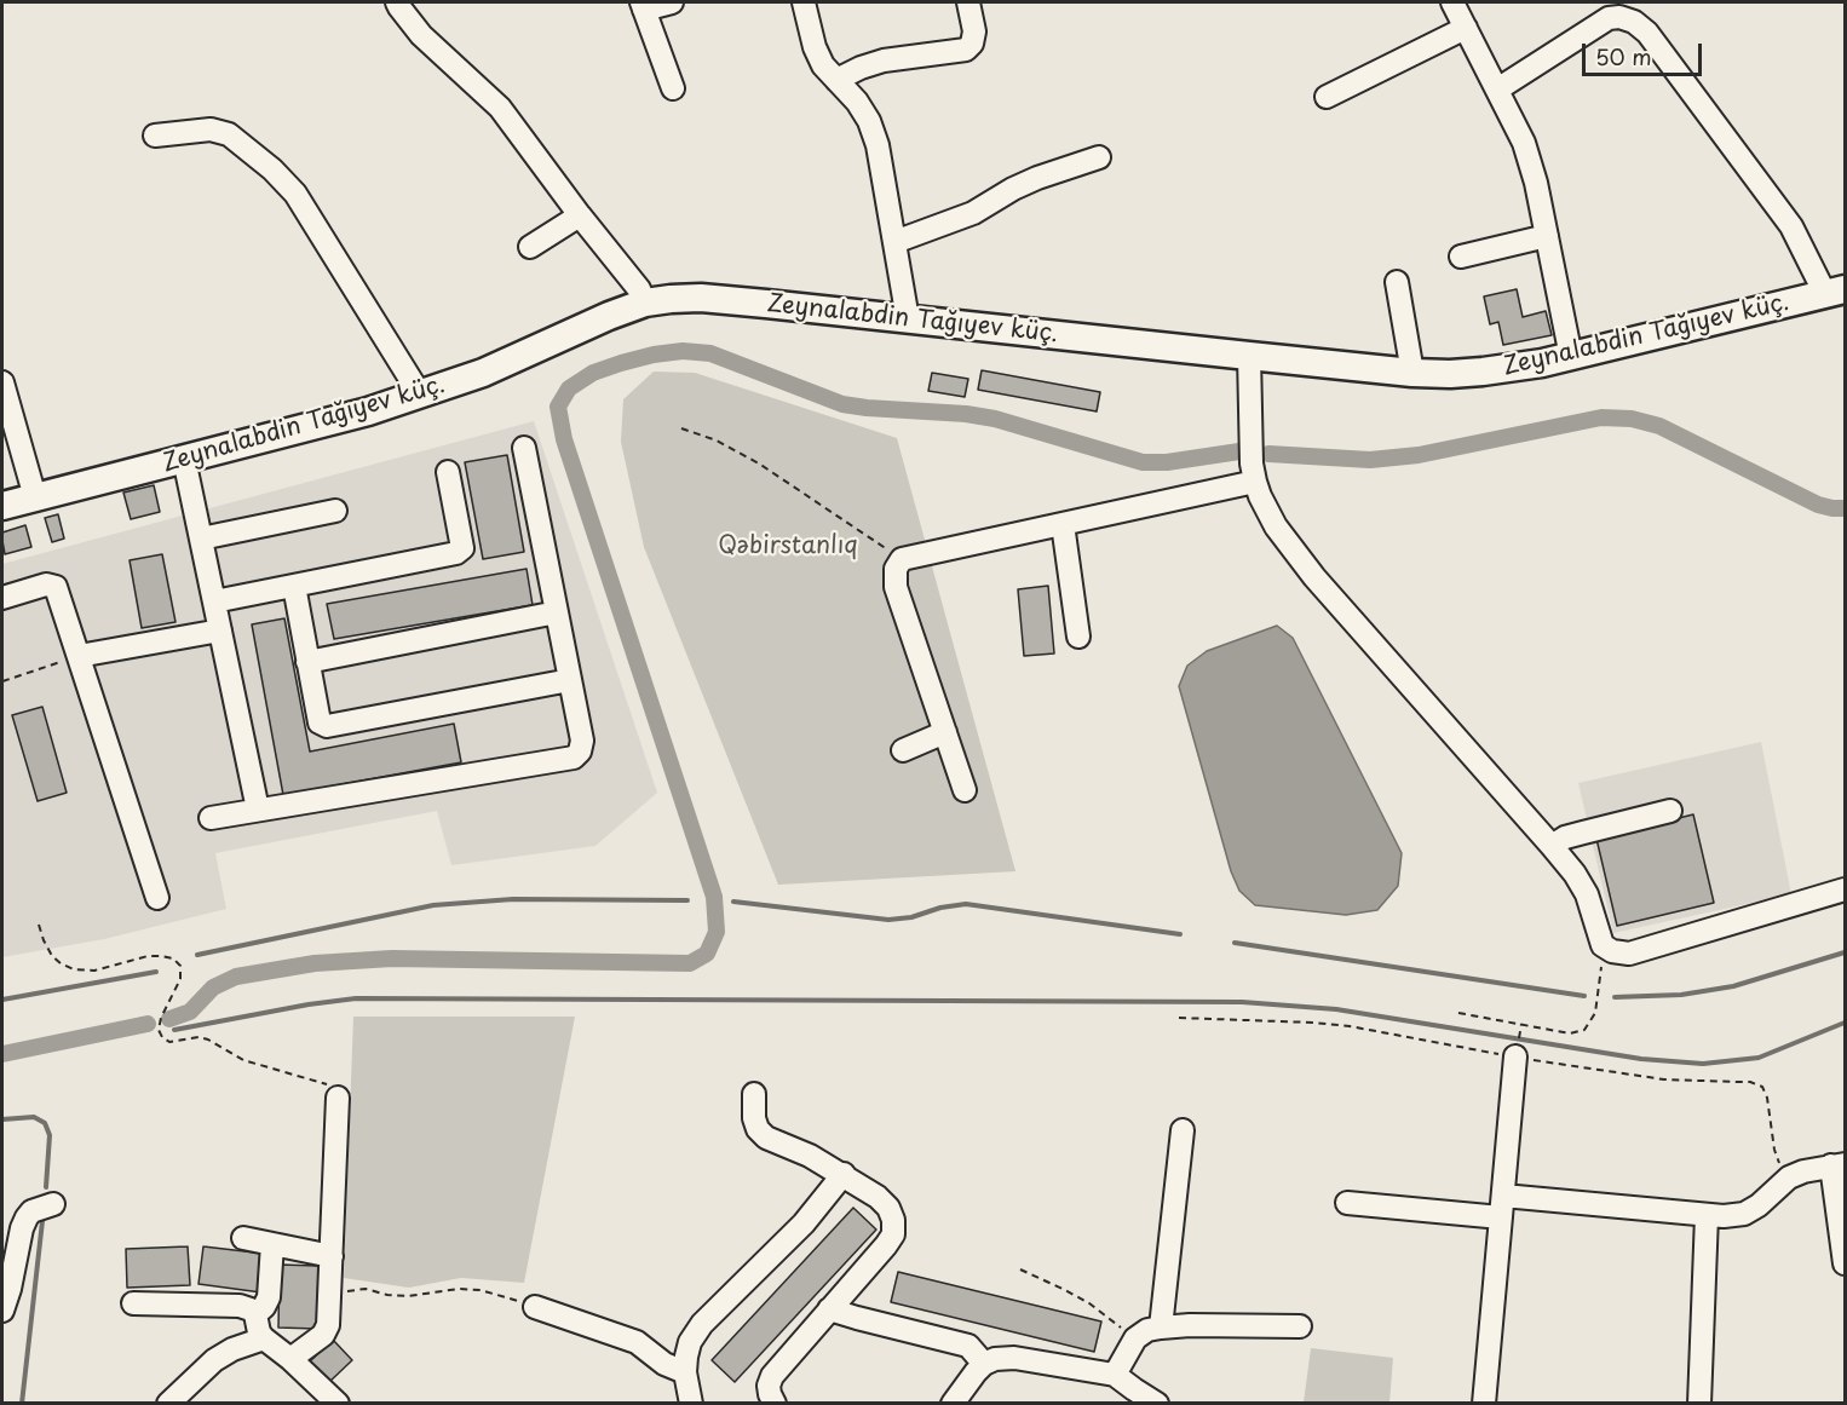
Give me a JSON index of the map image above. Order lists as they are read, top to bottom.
{
  "streets": {
    "main road": ["Zeynalabdin Tağıyev küç."]
  },
  "parks": ["Qəbirstanlıq"],
  "scale_bar": "50 m"
}
